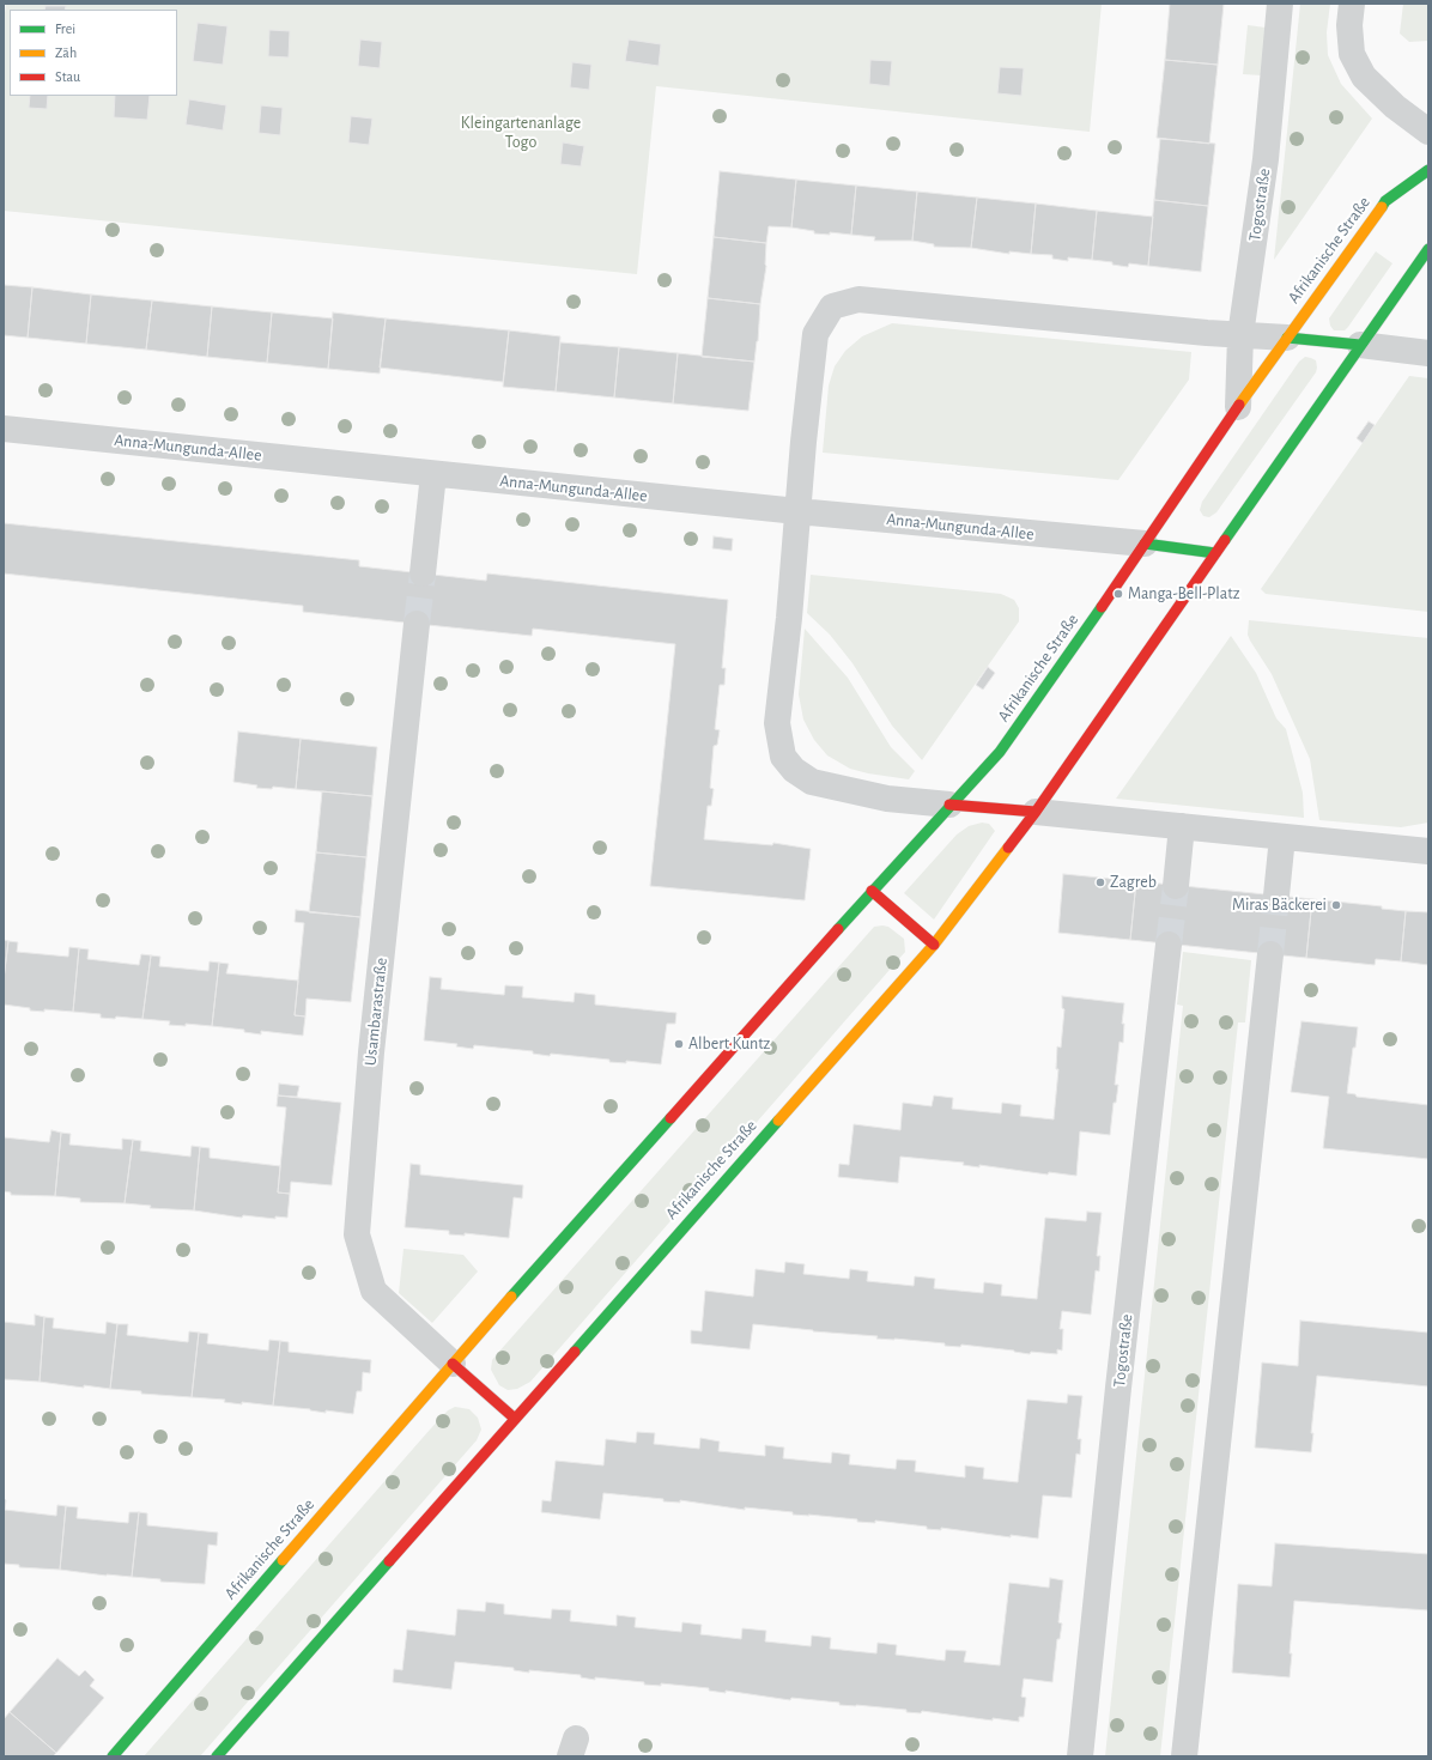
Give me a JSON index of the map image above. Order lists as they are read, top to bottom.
{
  "streets": {
    "street": [
      "Togostraße",
      "Afrikanische Straße",
      "Anna-Mungunda-Allee",
      "Usambarastraße"
    ]
  },
  "crossings": [
    ["Togostraße", "Afrikanische Straße"],
    ["Afrikanische Straße", "Anna-Mungunda-Allee"],
    ["Afrikanische Straße", "Usambarastraße"]
  ],
  "parks": ["Kleingartenanlage Togo"],
  "places": [
    "Manga-Bell-Platz",
    "Zagreb",
    "Miras Bäckerei",
    "Albert Kuntz"
  ],
  "legend": ["Frei", "Zäh", "Stau"]
}
